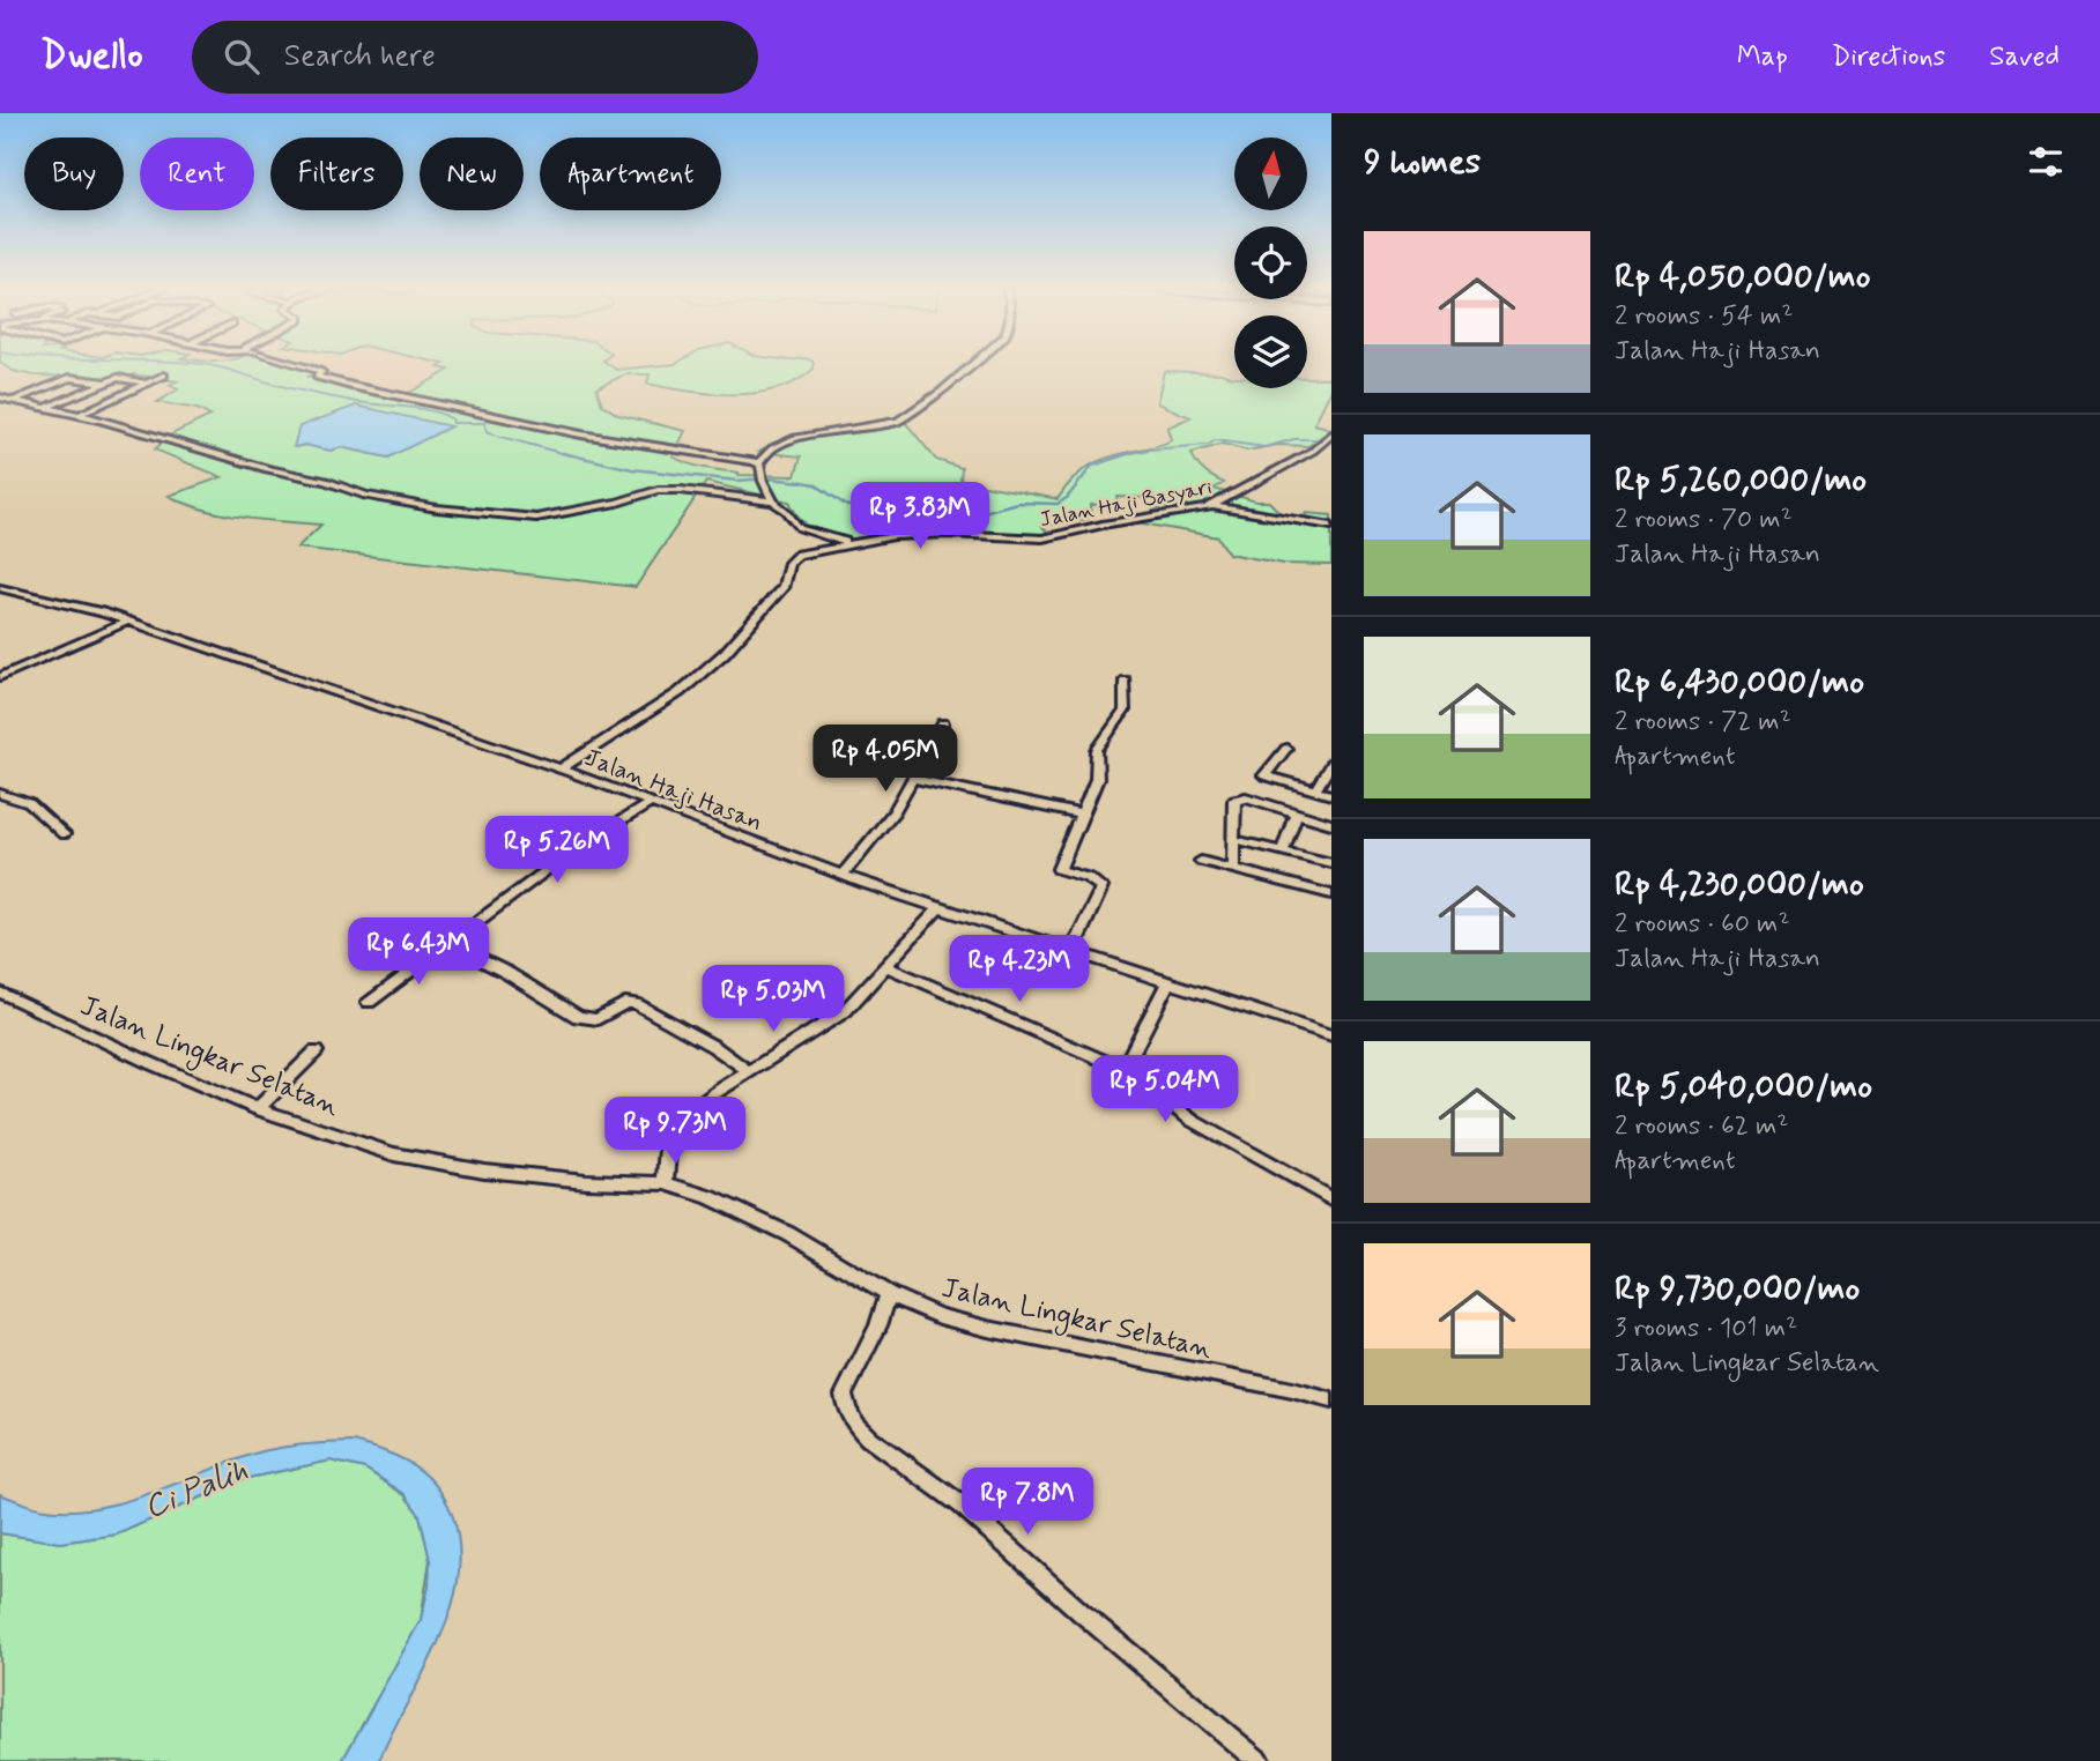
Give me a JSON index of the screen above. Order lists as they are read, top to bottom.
{
  "streets": {
    "street": ["Jalan Haji Basyari", "Jalan Haji Hasan", "Jalan Lingkar Selatan"]
  },
  "crossings": [
    ["Jalan Haji Basyari", "Jalan Haji Hasan"]
  ],
  "water": ["Ci Palih"],
  "north": "top",
  "page": {
    "header": "Dwello",
    "search": "Search here",
    "nav": ["Map", "Directions", "Saved"],
    "heading": "9 homes",
    "chip": [
      "Buy",
      "Rent",
      "Filters",
      "New",
      "Apartment"
    ],
    "list": [
      {
        "name": "Rp 4,050,000/mo",
        "note": "2 rooms · 54 m² · Jalan Haji Hasan"
      },
      {
        "name": "Rp 5,260,000/mo",
        "note": "2 rooms · 70 m² · Jalan Haji Hasan"
      },
      {
        "name": "Rp 6,430,000/mo",
        "note": "2 rooms · 72 m² · Apartment"
      },
      {
        "name": "Rp 4,230,000/mo",
        "note": "2 rooms · 60 m² · Jalan Haji Hasan"
      },
      {
        "name": "Rp 5,040,000/mo",
        "note": "2 rooms · 62 m² · Apartment"
      },
      {
        "name": "Rp 9,730,000/mo",
        "note": "3 rooms · 101 m² · Jalan Lingkar Selatan"
      }
    ],
    "price": [
      "Rp 3.83M",
      "Rp 4.05M",
      "Rp 5.26M",
      "Rp 6.43M",
      "Rp 4.23M",
      "Rp 5.03M",
      "Rp 5.04M",
      "Rp 9.73M",
      "Rp 7.8M"
    ]
  }
}
